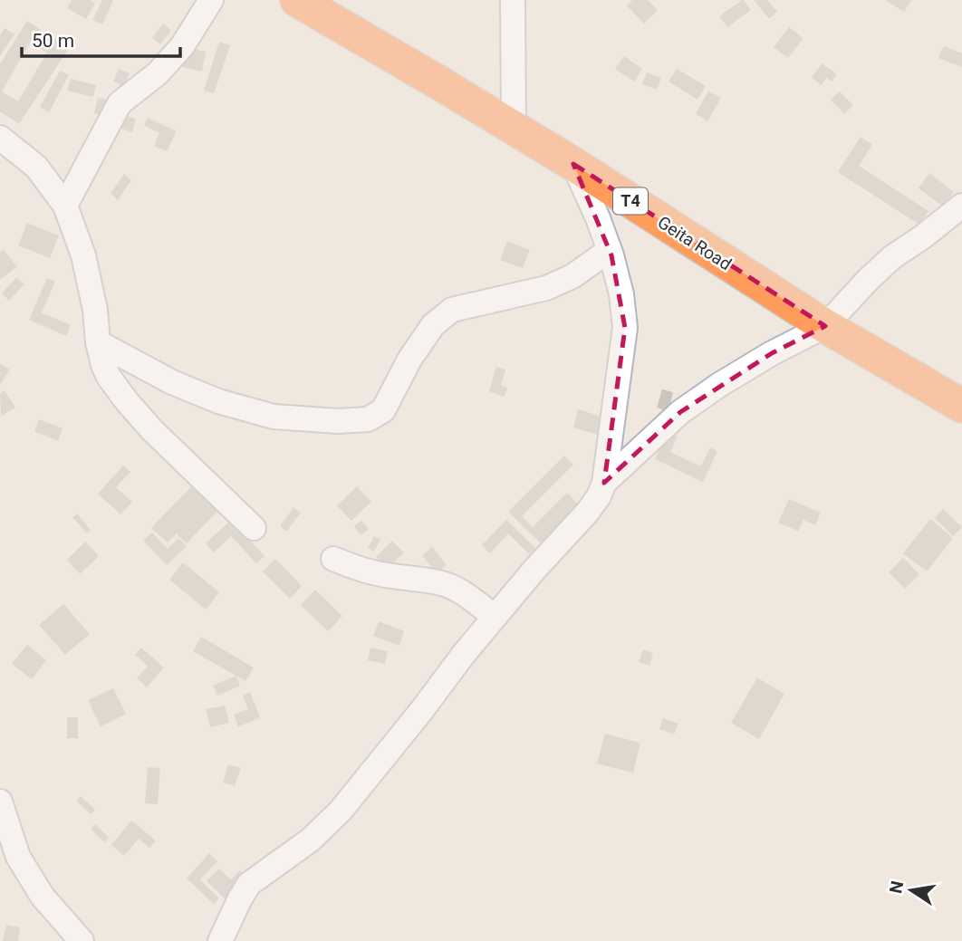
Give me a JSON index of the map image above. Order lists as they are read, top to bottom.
{
  "streets": {
    "highway": ["T4", "Geita Road"]
  },
  "scale_bar": "50 m",
  "north": "left"
}
